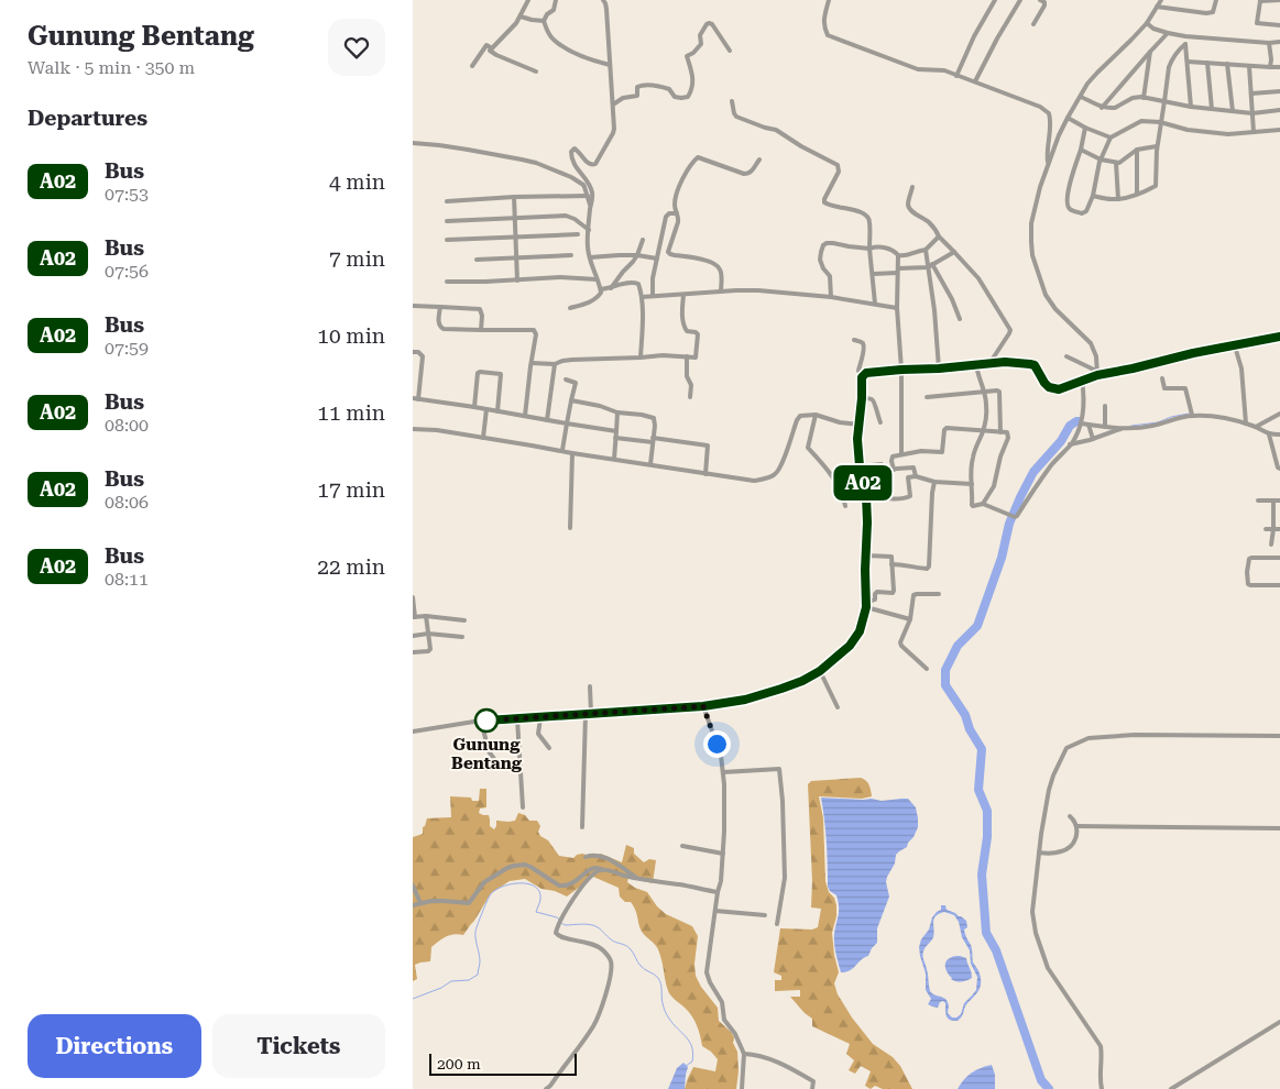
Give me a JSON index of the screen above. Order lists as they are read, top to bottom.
{
  "places": ["Gunung Bentang"],
  "lines": ["bus line A02"],
  "scale_bar": "200 m",
  "page": {
    "heading": [
      ["Gunung Bentang", "Walk · 5 min · 350 m"],
      "Departures"
    ],
    "on_map": "A02",
    "list": [
      {
        "mark": "A02",
        "name": "Bus",
        "note": "07:53",
        "value": "4 min"
      },
      {
        "mark": "A02",
        "name": "Bus",
        "note": "07:56",
        "value": "7 min"
      },
      {
        "mark": "A02",
        "name": "Bus",
        "note": "07:59",
        "value": "10 min"
      },
      {
        "mark": "A02",
        "name": "Bus",
        "note": "08:00",
        "value": "11 min"
      },
      {
        "mark": "A02",
        "name": "Bus",
        "note": "08:06",
        "value": "17 min"
      },
      {
        "mark": "A02",
        "name": "Bus",
        "note": "08:11",
        "value": "22 min"
      }
    ],
    "buttons": ["Directions", "Tickets"],
    "scale": "200 m"
  }
}
